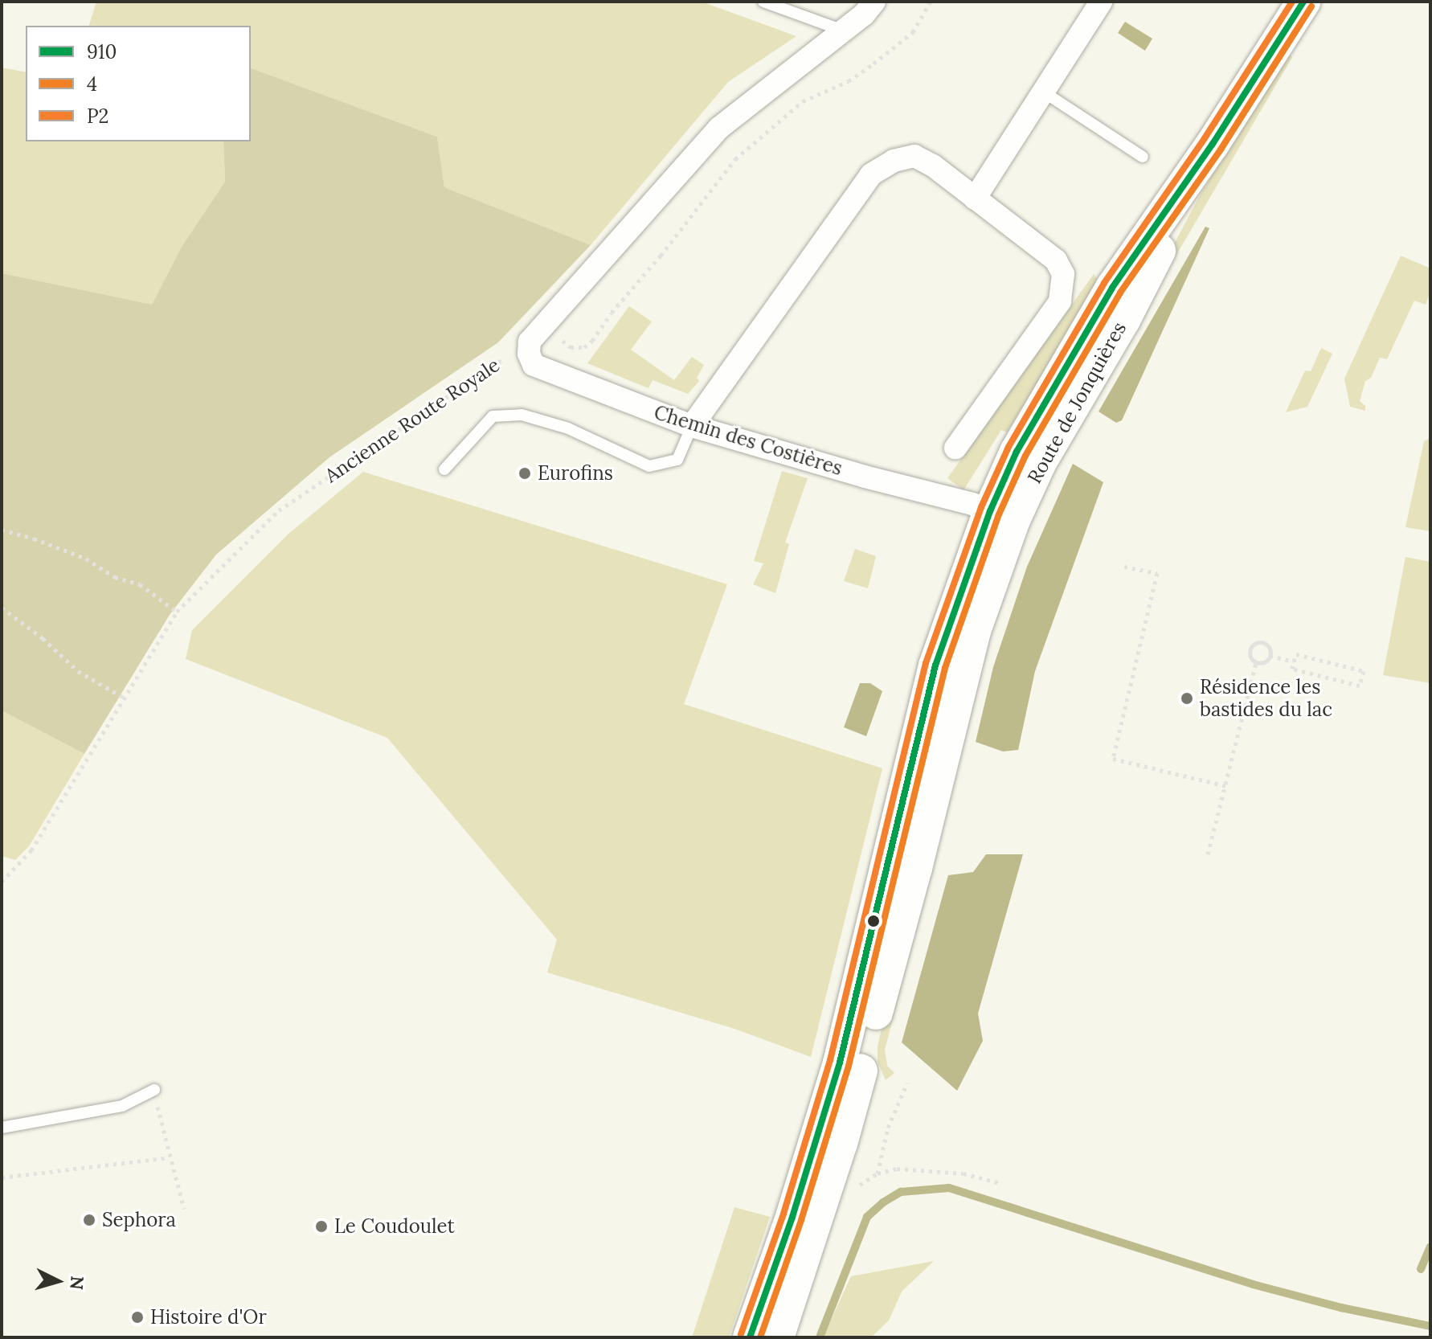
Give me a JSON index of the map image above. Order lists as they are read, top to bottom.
{
  "streets": {
    "main road": ["Route de Jonquières"],
    "street": ["Chemin des Costières"],
    "path": ["Ancienne Route Royale"]
  },
  "crossings": [
    ["Route de Jonquières", "Chemin des Costières"],
    ["Ancienne Route Royale", "Chemin des Costières"]
  ],
  "places": [
    "Eurofins",
    "Résidence les bastides du lac",
    "Sephora",
    "Le Coudoulet",
    "Histoire d'Or"
  ],
  "lines": ["transit line 910", "transit line P2", "transit line 4"],
  "legend": ["910", "4", "P2"],
  "north": "right"
}
